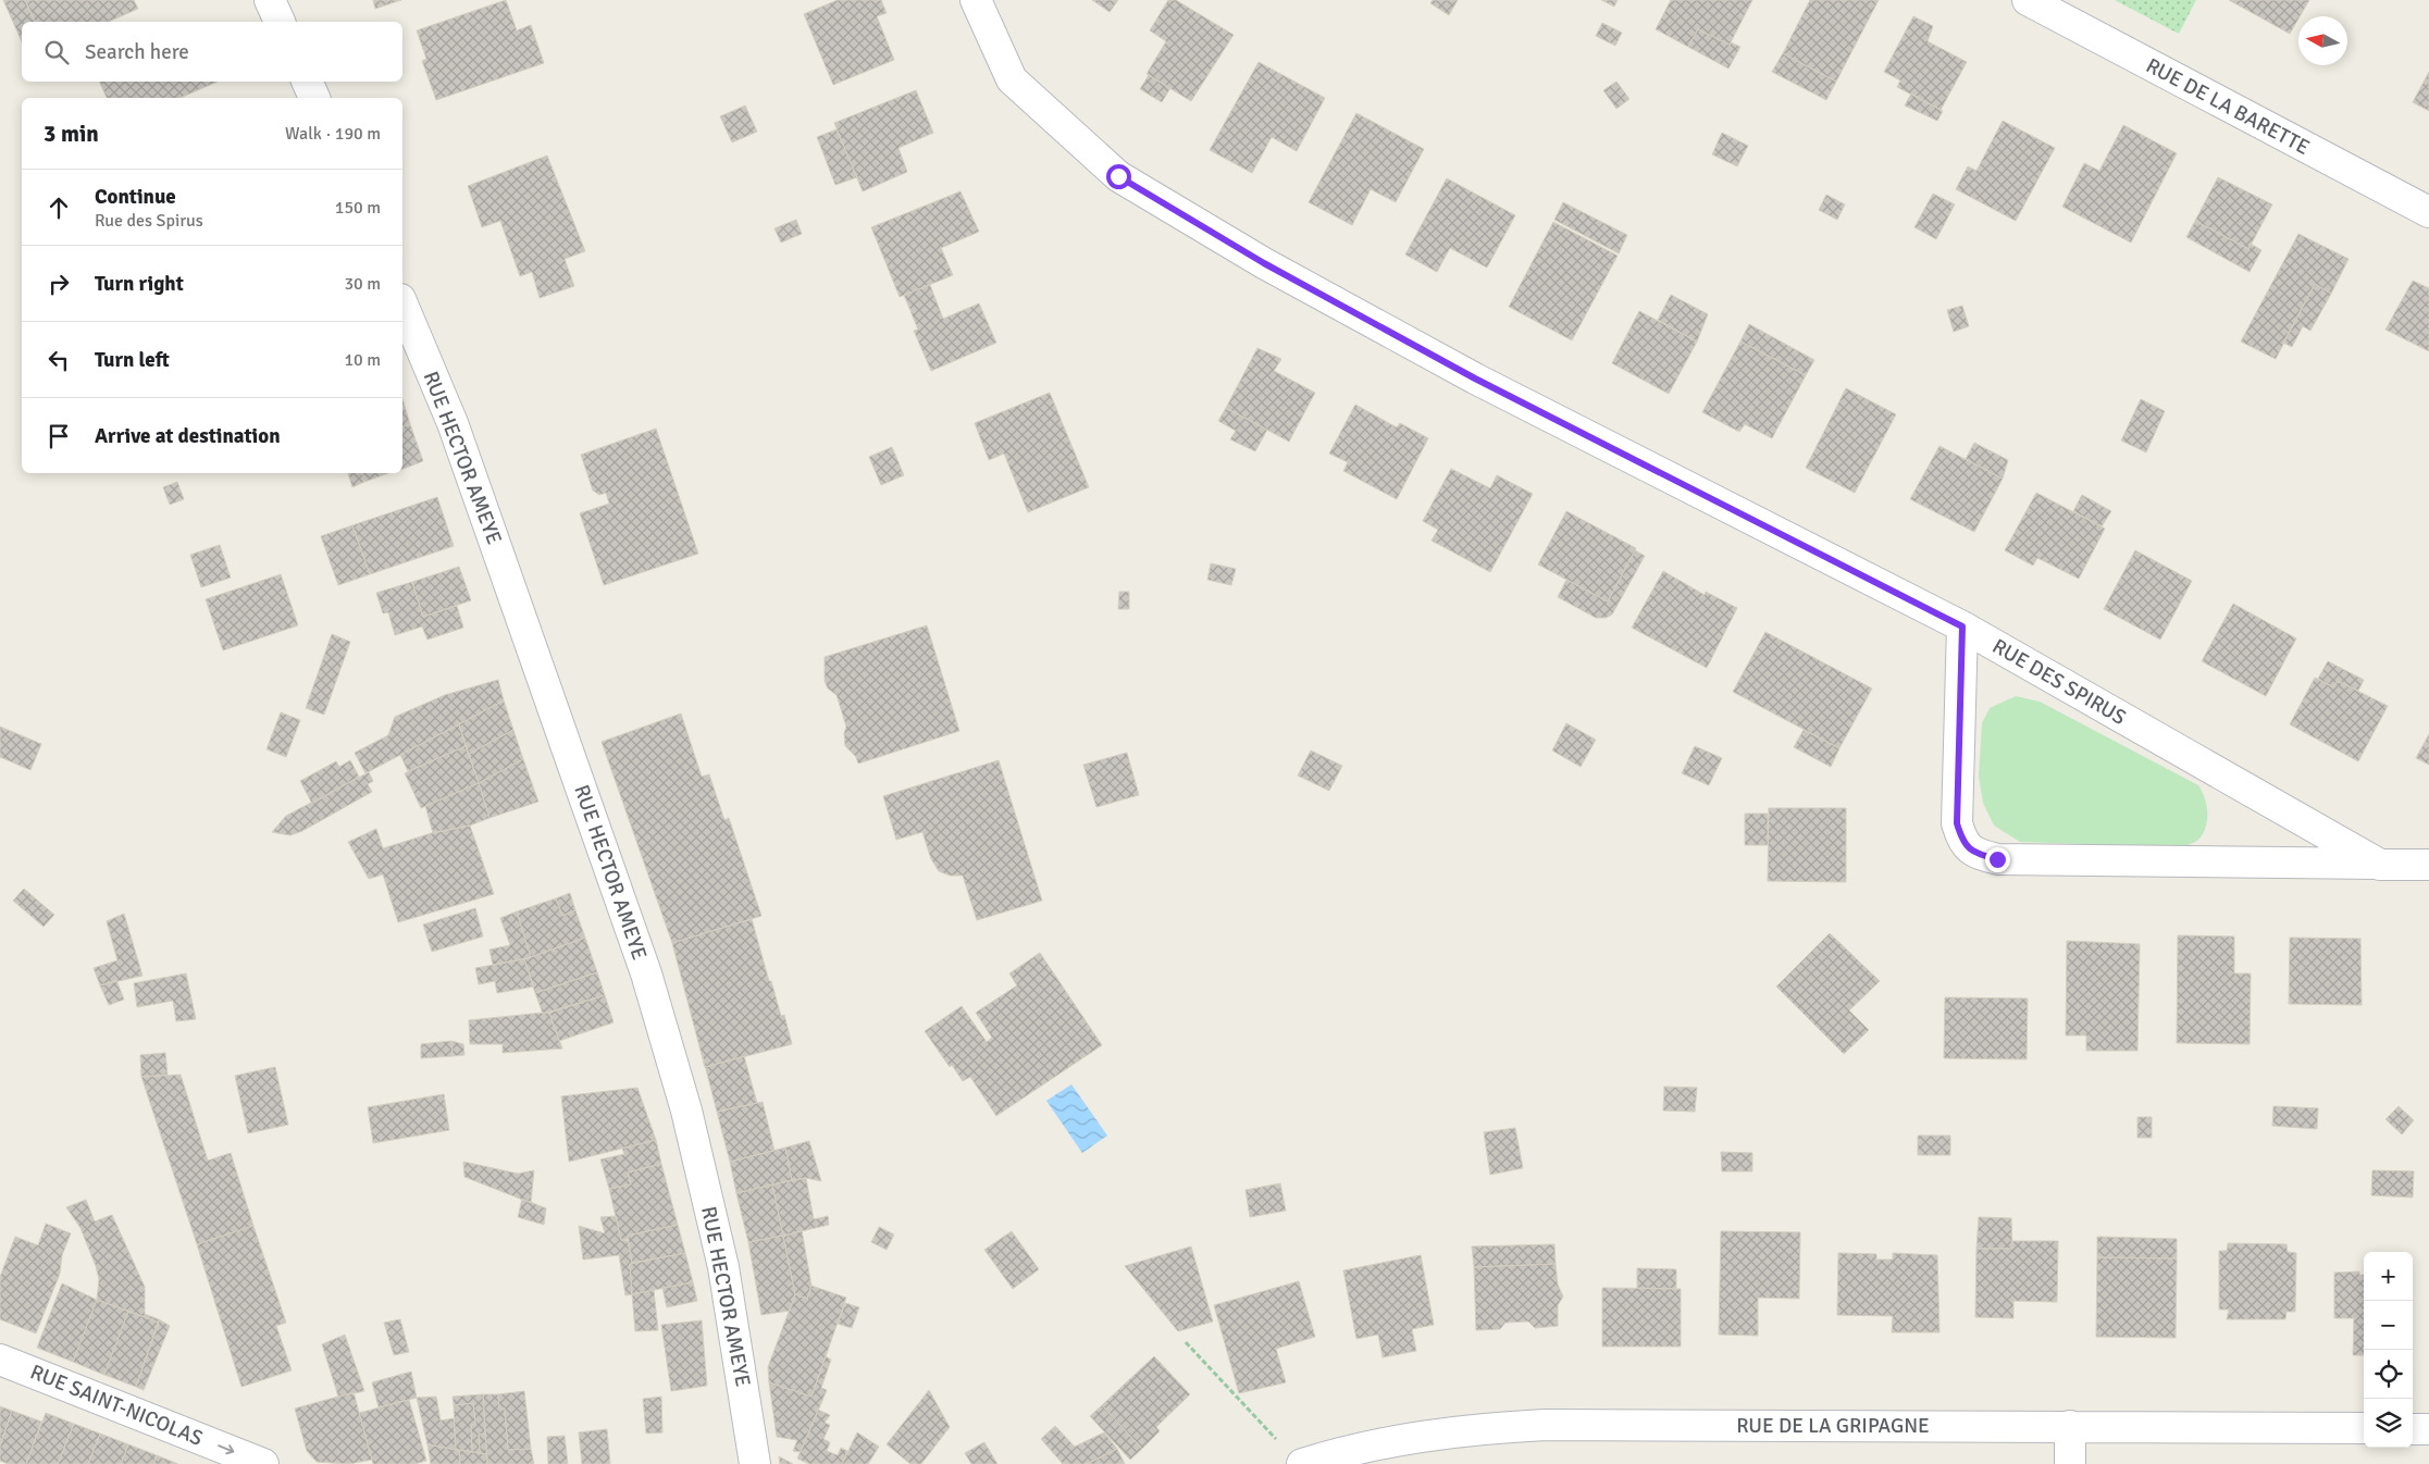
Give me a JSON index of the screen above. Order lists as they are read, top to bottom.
{
  "streets": {
    "street": [
      "RUE DE LA BARETTE",
      "RUE HECTOR AMEYE",
      "RUE DES SPIRUS",
      "RUE SAINT-NICOLAS",
      "RUE DE LA GRIPAGNE"
    ]
  },
  "one_way": ["RUE SAINT-NICOLAS"],
  "north": "left",
  "page": {
    "search": "Search here",
    "heading": ["3 min", "Walk · 190 m"],
    "list": [
      ["Continue", "Rue des Spirus", "150 m"],
      ["Turn right", "30 m"],
      ["Turn left", "10 m"],
      "Arrive at destination"
    ],
    "map_buttons": ["+", "−"]
  }
}
